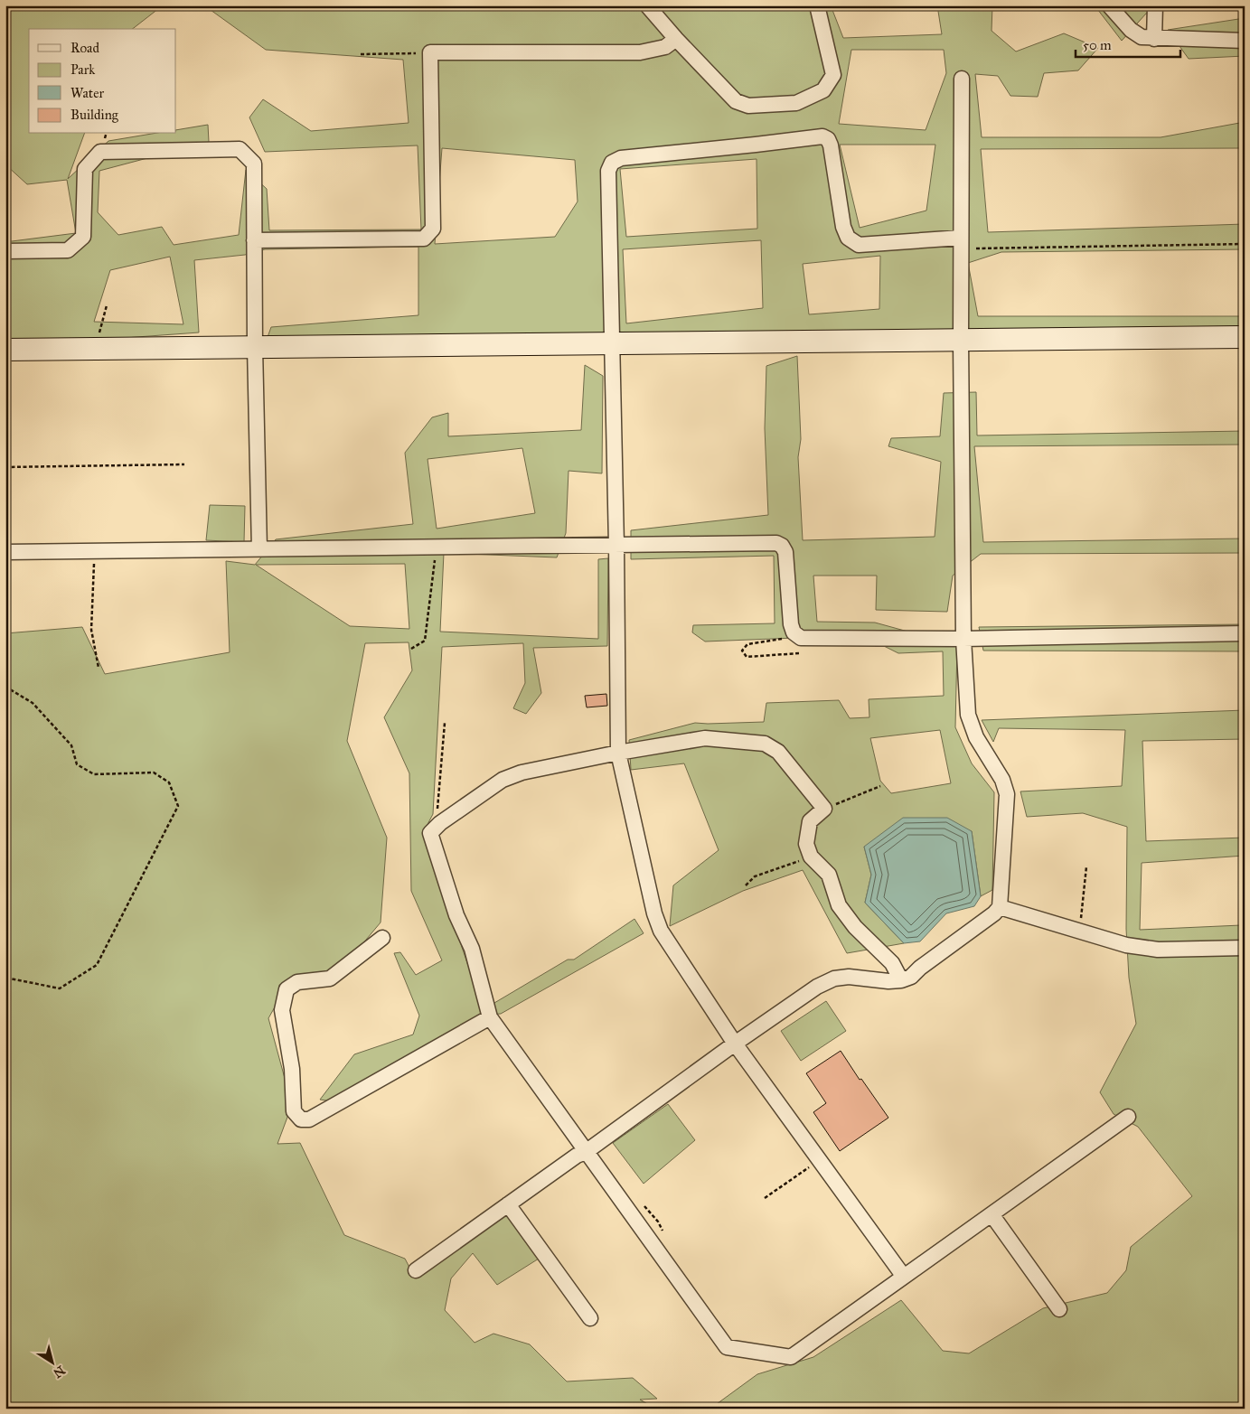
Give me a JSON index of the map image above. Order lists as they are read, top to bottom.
{
  "legend": [
    "Road",
    "Park",
    "Water",
    "Building"
  ],
  "scale_bar": "50 m",
  "north": "bottom right"
}
